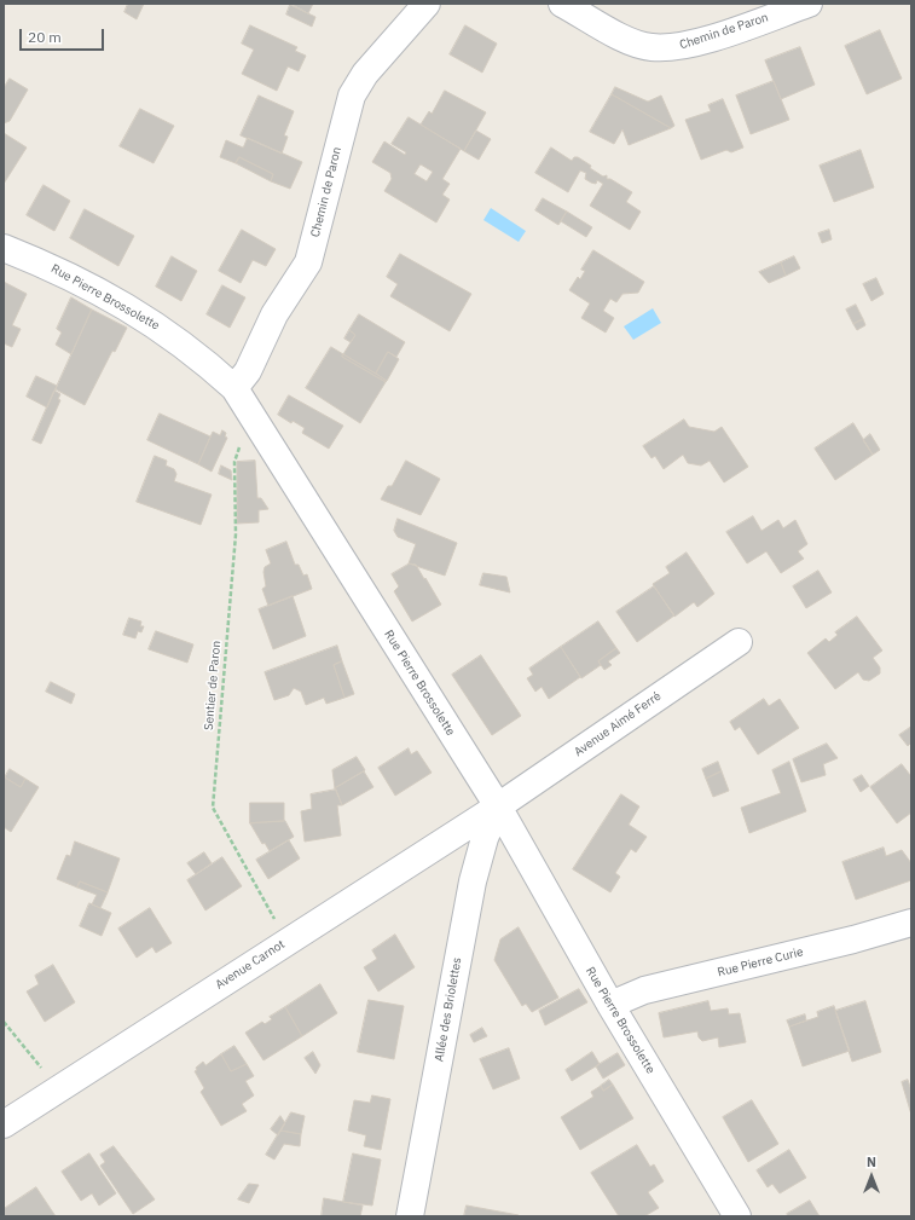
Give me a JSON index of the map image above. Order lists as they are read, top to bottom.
{
  "streets": {
    "street": [
      "Chemin de Paron",
      "Rue Pierre Brossolette",
      "Avenue Aimé Ferré",
      "Rue Pierre Curie",
      "Avenue Carnot",
      "Allée des Briolettes"
    ],
    "path": ["Sentier de Paron"]
  },
  "crossings": [
    ["Chemin de Paron", "Rue Pierre Brossolette"],
    ["Rue Pierre Brossolette", "Sentier de Paron"],
    ["Rue Pierre Brossolette", "Avenue Aimé Ferré"],
    ["Rue Pierre Brossolette", "Rue Pierre Curie"],
    ["Rue Pierre Brossolette", "Avenue Carnot"],
    ["Rue Pierre Brossolette", "Allée des Briolettes"],
    ["Sentier de Paron", "Avenue Carnot"],
    ["Avenue Aimé Ferré", "Avenue Carnot"],
    ["Avenue Aimé Ferré", "Allée des Briolettes"],
    ["Avenue Carnot", "Allée des Briolettes"]
  ],
  "scale_bar": "20 m",
  "north": "top"
}
